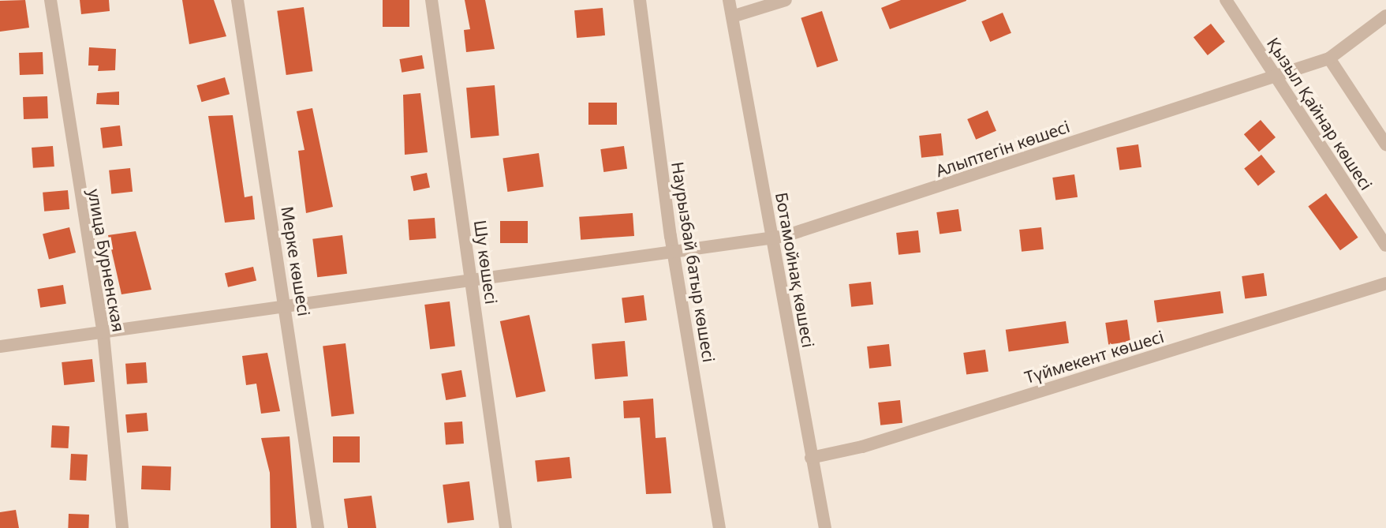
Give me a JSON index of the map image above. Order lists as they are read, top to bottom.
{
  "streets": {
    "street": [
      "Қызыл Қайнар көшесі",
      "Алыптегін көшесі",
      "улица Бурненская",
      "Мерке көшесі",
      "Шу көшесі",
      "Наурызбай батыр көшесі",
      "Ботамойнақ көшесі",
      "Түймекент көшесі"
    ]
  },
  "crossings": [
    ["Қызыл Қайнар көшесі", "Алыптегін көшесі"],
    ["Алыптегін көшесі", "улица Бурненская"],
    ["Алыптегін көшесі", "Мерке көшесі"],
    ["Алыптегін көшесі", "Шу көшесі"],
    ["Алыптегін көшесі", "Наурызбай батыр көшесі"],
    ["Алыптегін көшесі", "Ботамойнақ көшесі"],
    ["Ботамойнақ көшесі", "Түймекент көшесі"]
  ]
}
